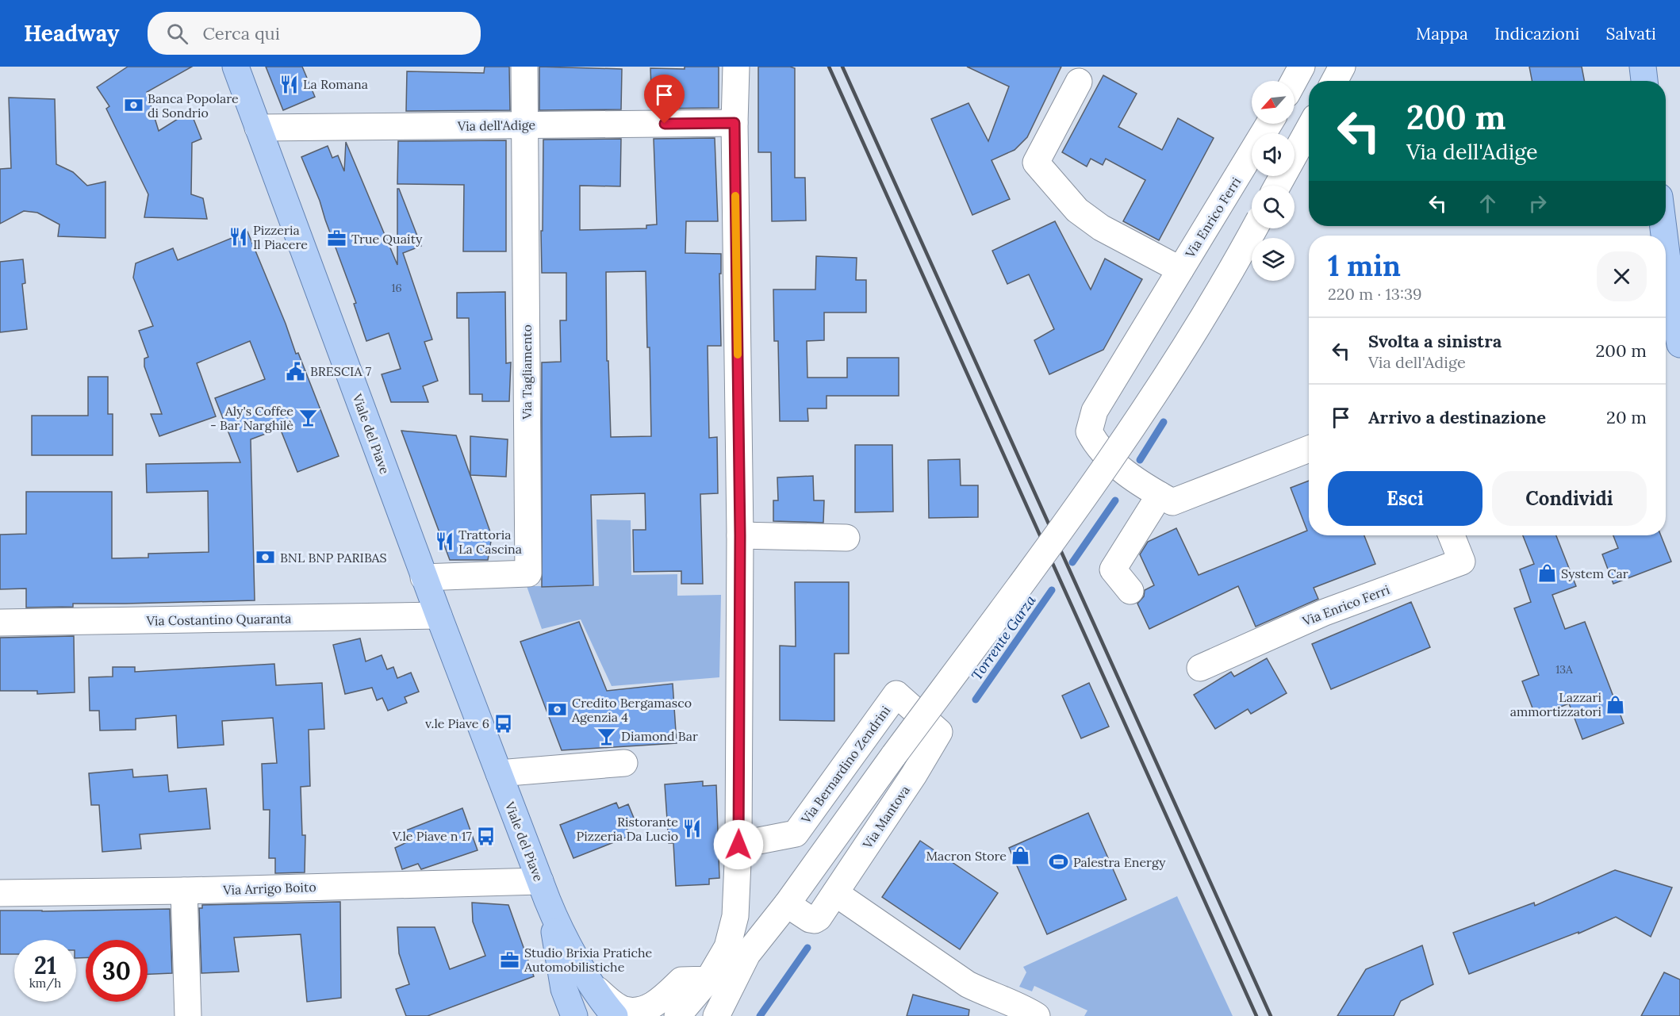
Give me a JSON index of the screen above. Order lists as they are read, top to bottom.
{
  "streets": {
    "main road": ["Viale del Piave"],
    "street": [
      "Via dell'Adige",
      "Via Enrico Ferri",
      "Via Tagliamento",
      "Via Costantino Quaranta",
      "Via Bernardino Zendrini",
      "Via Mantova",
      "Via Arrigo Boito"
    ]
  },
  "crossings": [
    ["Via dell'Adige", "Via Tagliamento"],
    ["Via dell'Adige", "Viale del Piave"],
    ["Via Tagliamento", "Viale del Piave"],
    ["Viale del Piave", "Via Costantino Quaranta"],
    ["Viale del Piave", "Via Arrigo Boito"],
    ["Via Bernardino Zendrini", "Via Mantova"]
  ],
  "water": ["Torrente Garza"],
  "places": {
    "restaurant": [
      "La Romana",
      "Pizzeria Il Piacere",
      "Trattoria La Cascina",
      "Ristorante Pizzeria Da Lucio"
    ],
    "bank": ["Banca Popolare di Sondrio", "BNL BNP PARIBAS", "Credito Bergamasco Agenzia 4"],
    "office": ["True Quaity", "Studio Brixia Pratiche Automobilistiche"],
    "public building": ["BRESCIA 7"],
    "bar": ["Aly's Coffee - Bar Narghilè", "Diamond Bar"],
    "shop": ["System Car", "Lazzari ammortizzatori", "Macron Store"],
    "bus stop": ["v.le Piave 6", "V.le Piave n 17"],
    "sports": ["Palestra Energy"]
  },
  "house_numbers": ["16", "13A"],
  "north": "bottom left",
  "page": {
    "header": "Headway",
    "search": "Cerca qui",
    "nav": ["Mappa", "Indicazioni", "Salvati"],
    "turn": ["200 m", "Via dell'Adige"],
    "heading": ["1 min", "220 m · 13:39"],
    "list": [
      {
        "name": "Svolta a sinistra",
        "note": "Via dell'Adige",
        "value": "200 m"
      },
      {
        "name": "Arrivo a destinazione",
        "value": "20 m"
      }
    ],
    "buttons": ["Esci", "Condividi"],
    "speed": "21 km/h",
    "limit": "30"
  }
}
